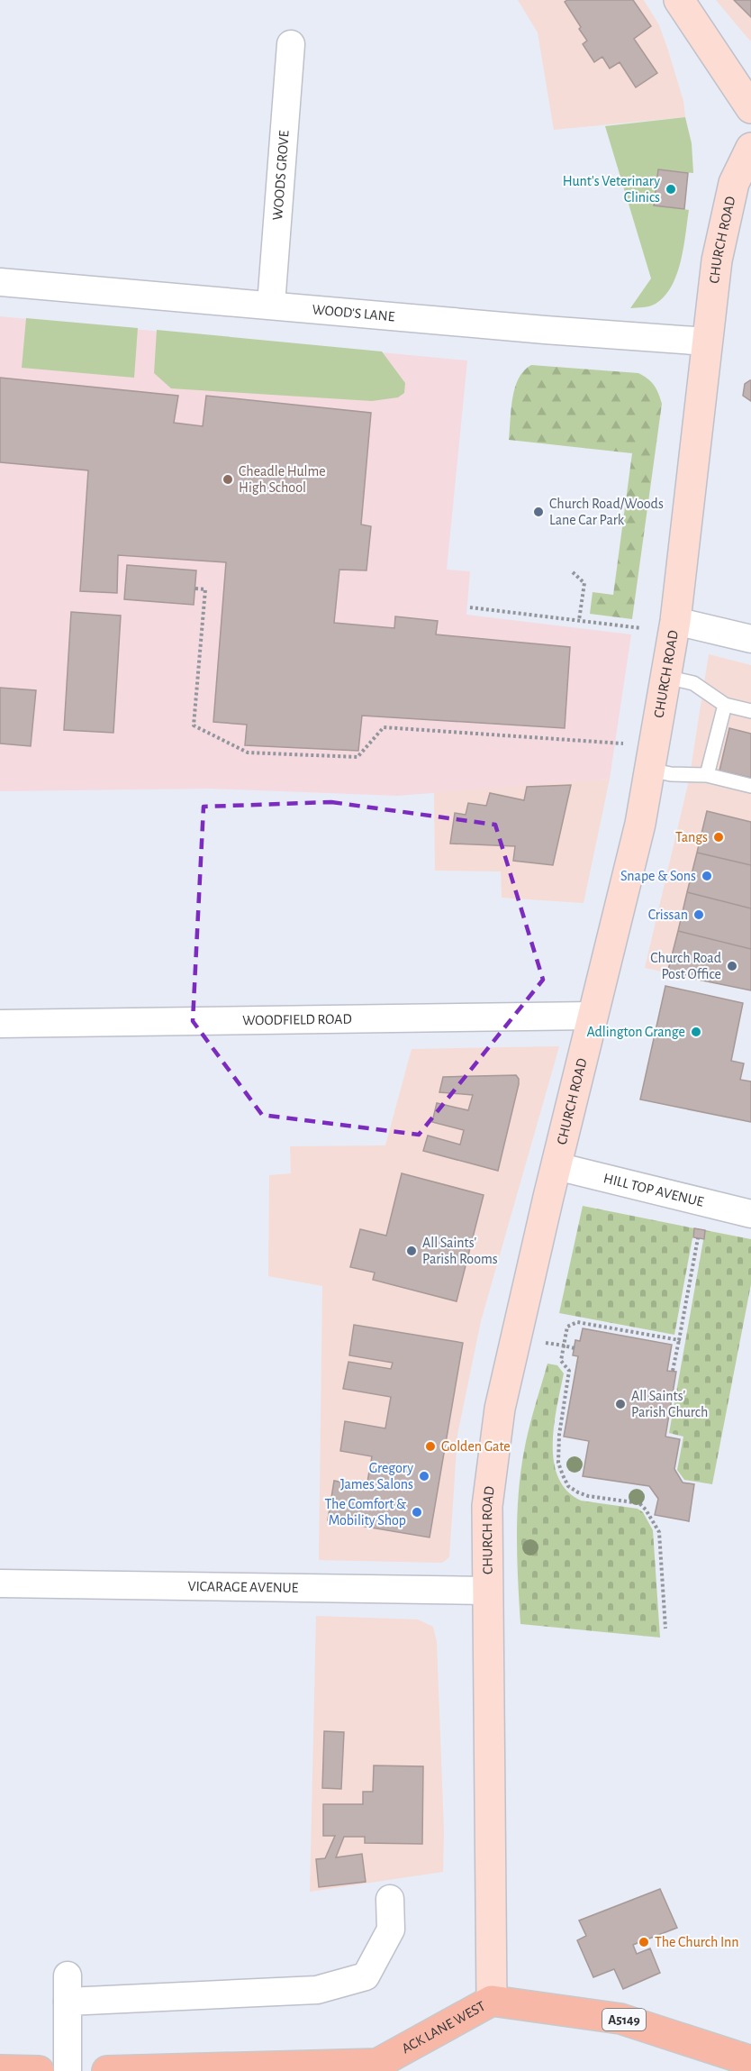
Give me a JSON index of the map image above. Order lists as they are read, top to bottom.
{
  "streets": {
    "main road": ["CHURCH ROAD", "A5149", "ACK LANE WEST"],
    "street": [
      "WOODS GROVE",
      "WOOD'S LANE",
      "WOODFIELD ROAD",
      "HILL TOP AVENUE",
      "VICARAGE AVENUE"
    ]
  },
  "crossings": [
    ["WOODS GROVE", "WOOD'S LANE"],
    ["CHURCH ROAD", "WOOD'S LANE"],
    ["CHURCH ROAD", "WOODFIELD ROAD"],
    ["CHURCH ROAD", "HILL TOP AVENUE"],
    ["CHURCH ROAD", "VICARAGE AVENUE"],
    ["CHURCH ROAD", "A5149"],
    ["CHURCH ROAD", "ACK LANE WEST"],
    ["A5149", "ACK LANE WEST"]
  ],
  "places": [
    "Hunt's Veterinary Clinics",
    "Cheadle Hulme High School",
    "Church Road/Woods Lane Car Park",
    "Tangs",
    "Snape & Sons",
    "Crissan",
    "Church Road Post Office",
    "Adlington Grange",
    "All Saints' Parish Rooms",
    "All Saints' Parish Church",
    "Golden Gate",
    "Gregory James Salons",
    "The Comfort & Mobility Shop",
    "The Church Inn"
  ]
}
